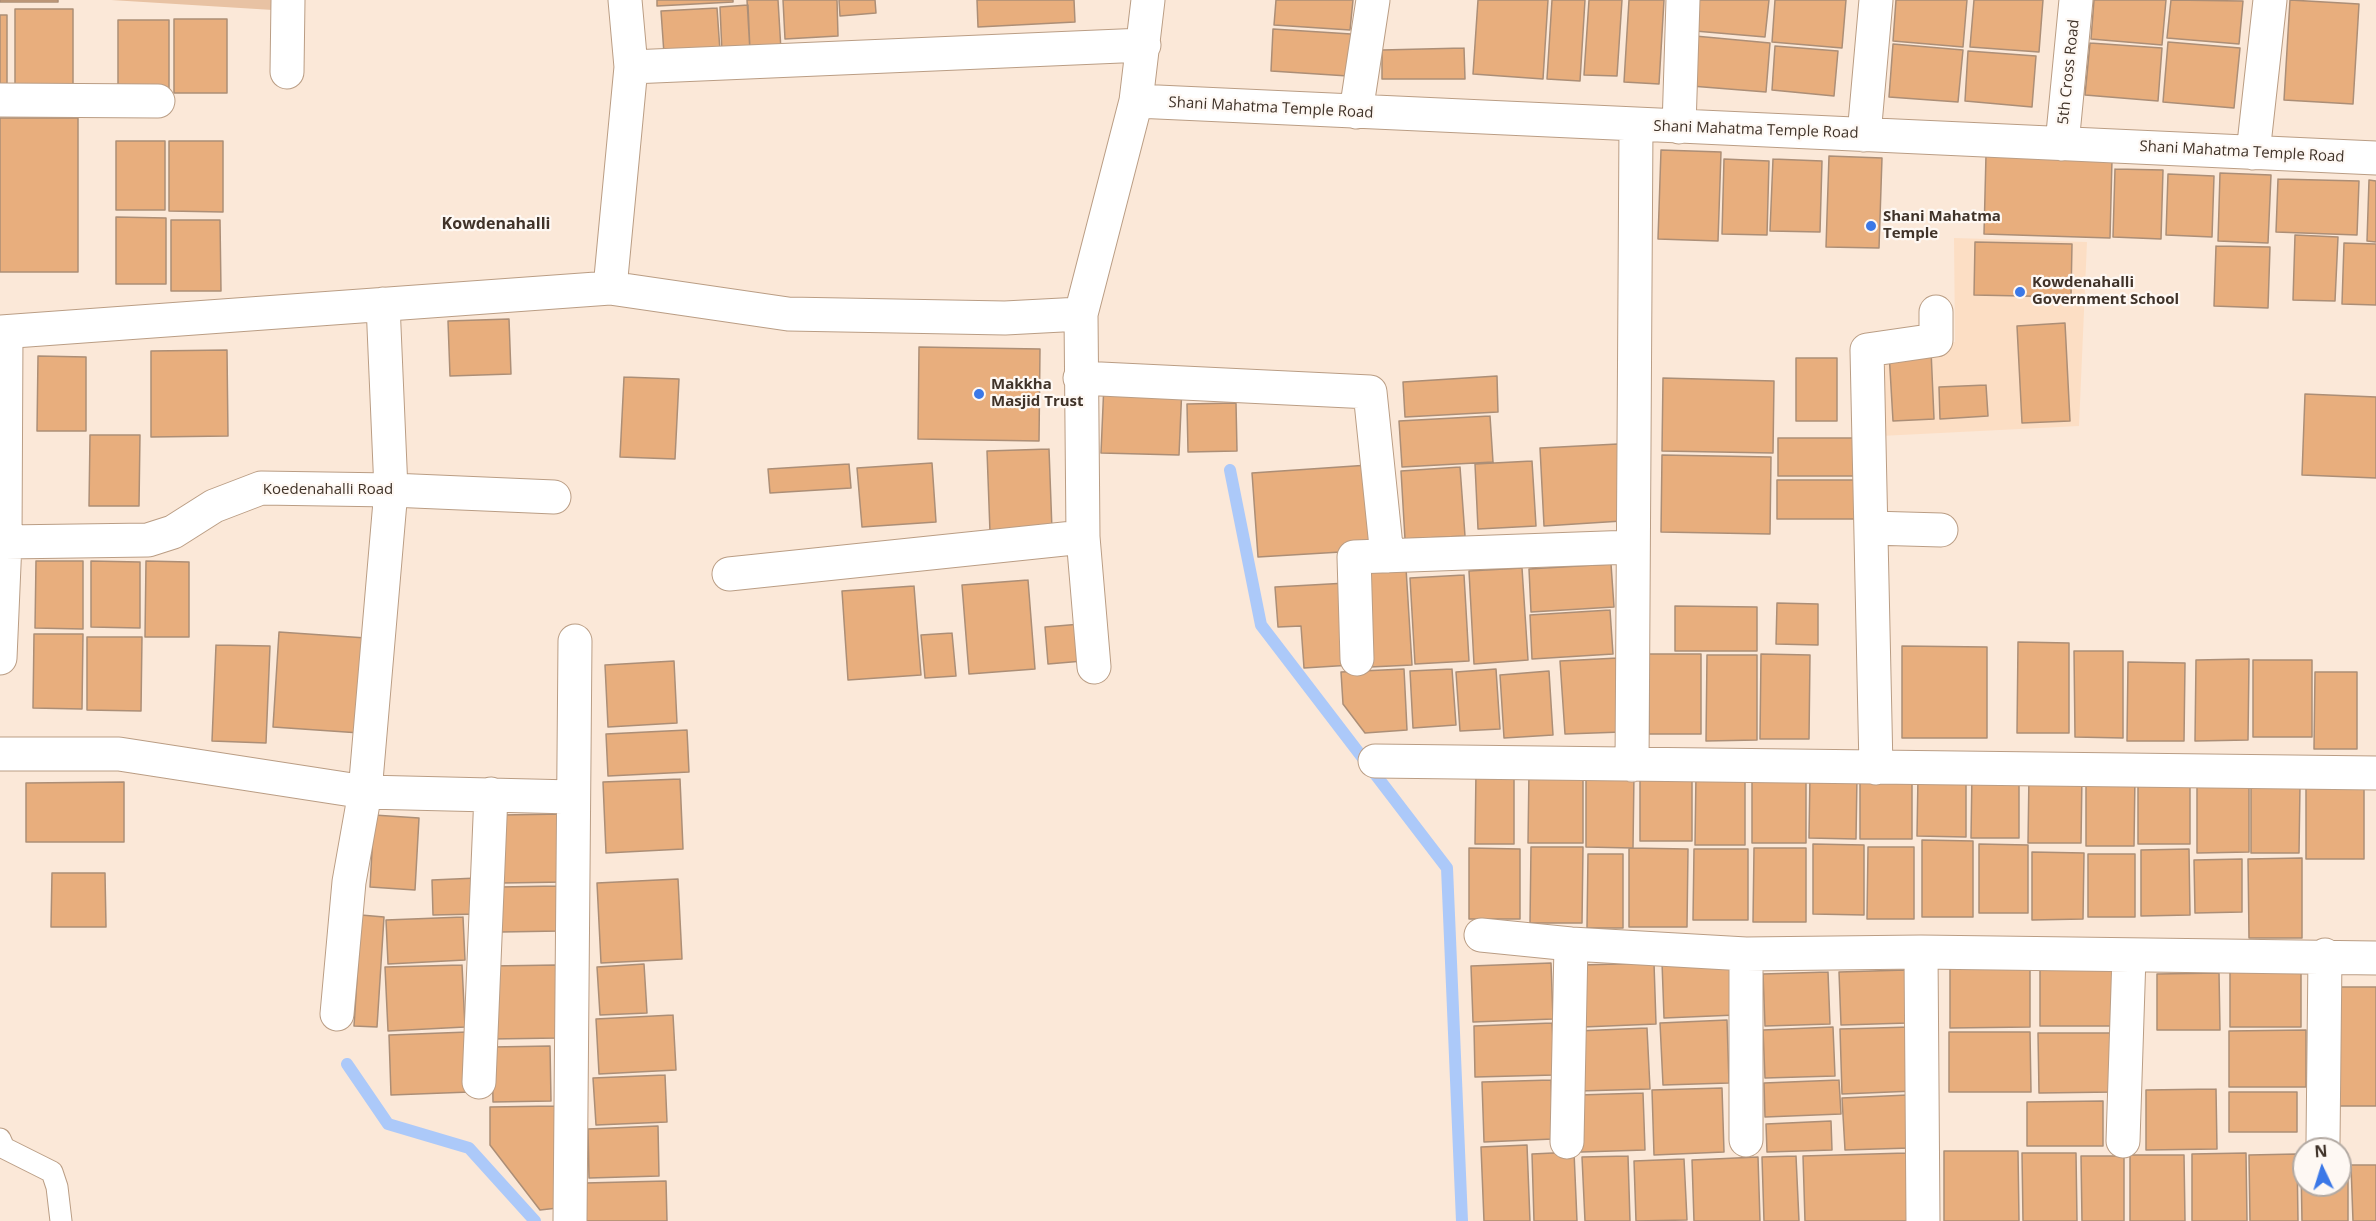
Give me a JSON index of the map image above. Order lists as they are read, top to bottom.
{
  "streets": {
    "street": ["5th Cross Road", "Shani Mahatma Temple Road", "Koedenahalli Road"]
  },
  "crossings": [
    ["5th Cross Road", "Shani Mahatma Temple Road"]
  ],
  "districts": ["Kowdenahalli"],
  "places": ["Shani Mahatma Temple", "Kowdenahalli Government School", "Makkha Masjid Trust"],
  "north": "top"
}
